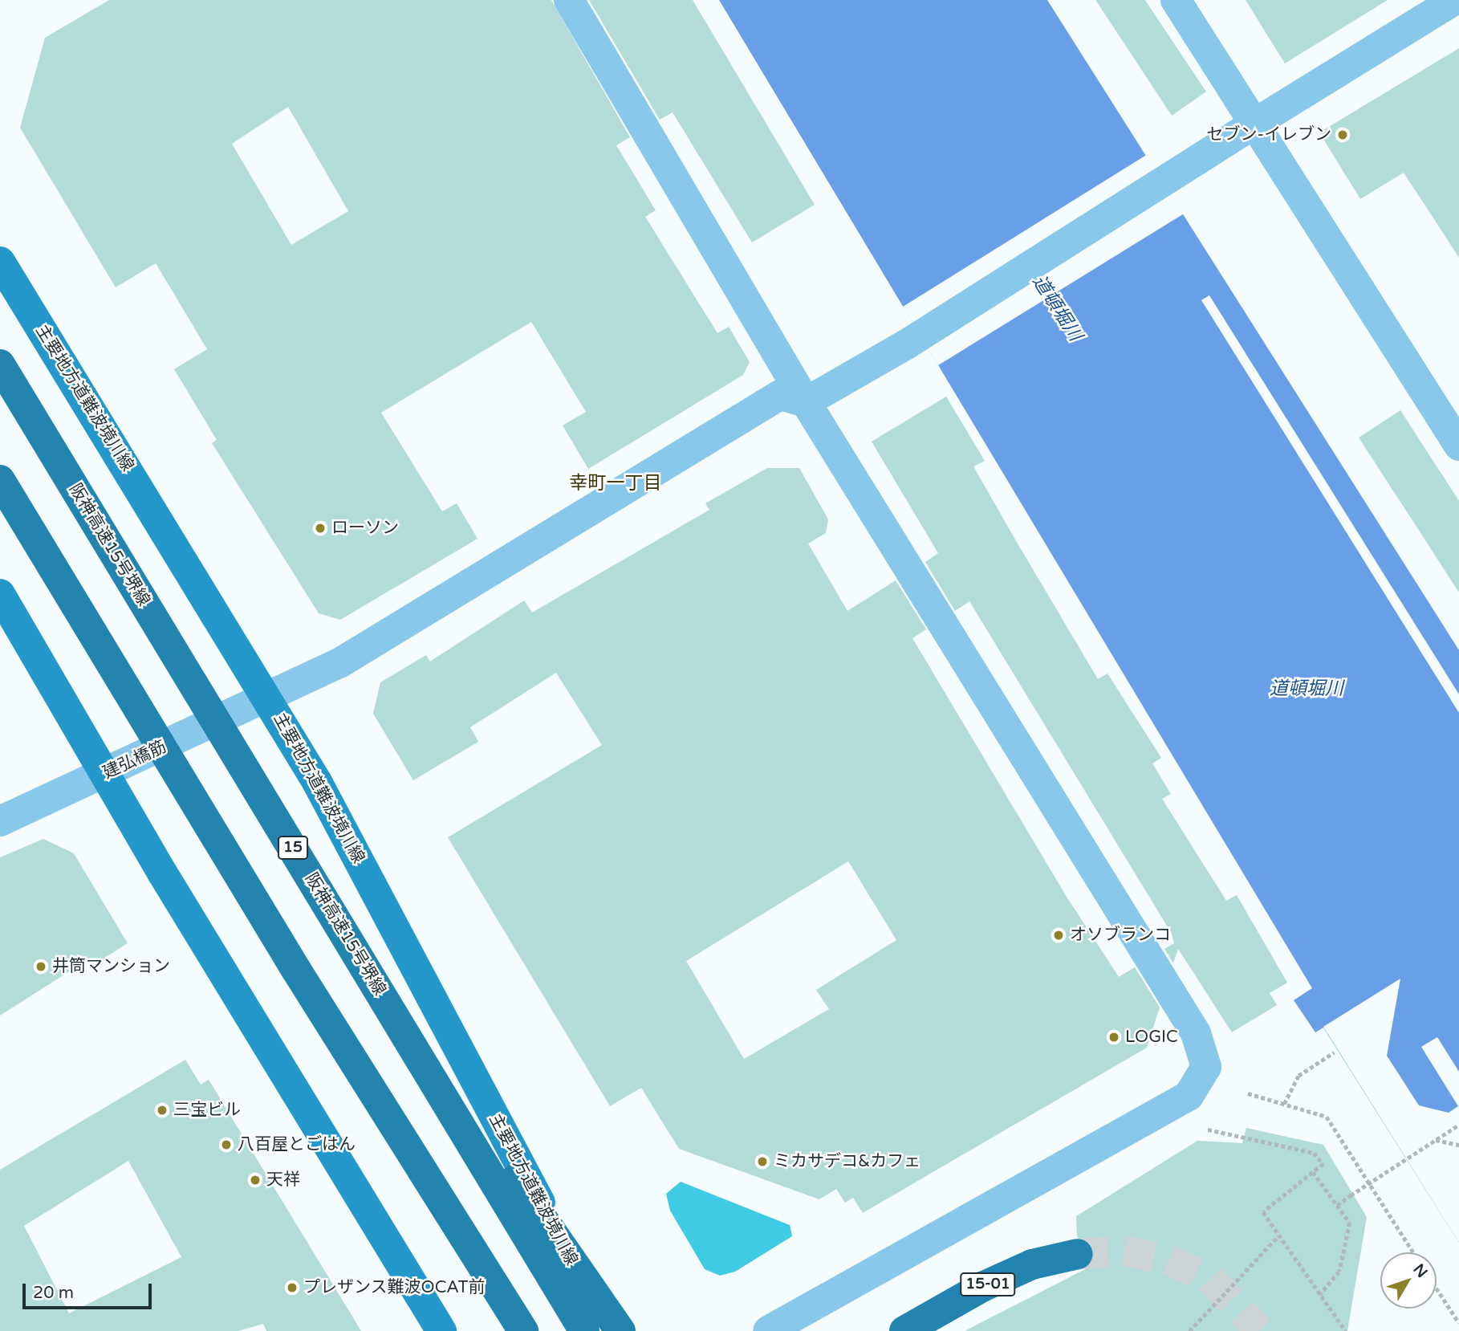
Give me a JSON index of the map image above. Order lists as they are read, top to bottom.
{
  "streets": {
    "highway": ["阪神高速15号堺線", "15", "15-01"],
    "main road": ["主要地方道難波境川線"],
    "street": ["建弘橋筋"]
  },
  "crossings": [
    ["主要地方道難波境川線", "建弘橋筋"]
  ],
  "districts": ["幸町一丁目"],
  "water": ["道頓堀川"],
  "places": [
    "セブン-イレブン",
    "ローソン",
    "オソブランコ",
    "井筒マンション",
    "LOGIC",
    "三宝ビル",
    "八百屋とごはん",
    "ミカサデコ&カフェ",
    "天祥",
    "プレザンス難波OCAT前"
  ],
  "scale_bar": "20 m",
  "north": "top right"
}
